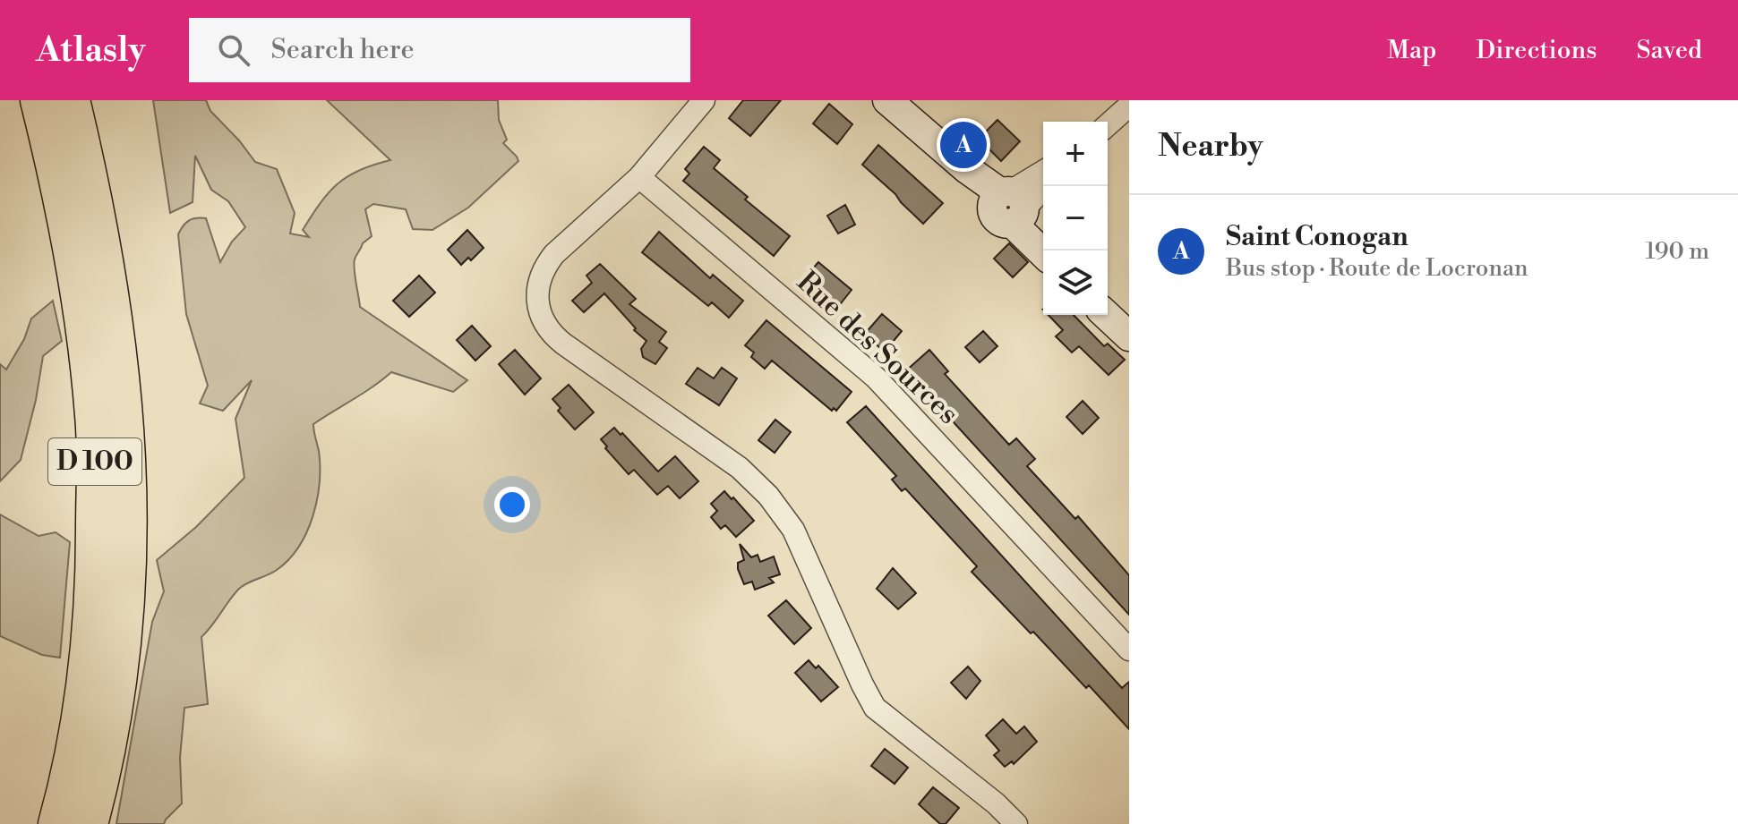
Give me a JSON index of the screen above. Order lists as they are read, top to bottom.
{
  "streets": {
    "highway": ["D 100"],
    "street": ["Rue des Sources"]
  },
  "page": {
    "header": "Atlasly",
    "search": "Search here",
    "nav": ["Map", "Directions", "Saved"],
    "heading": "Nearby",
    "pins": "A",
    "map_buttons": ["+", "−"],
    "list": [
      {
        "mark": "A",
        "name": "Saint Conogan",
        "note": "Bus stop · Route de Locronan",
        "value": "190 m"
      }
    ]
  }
}
